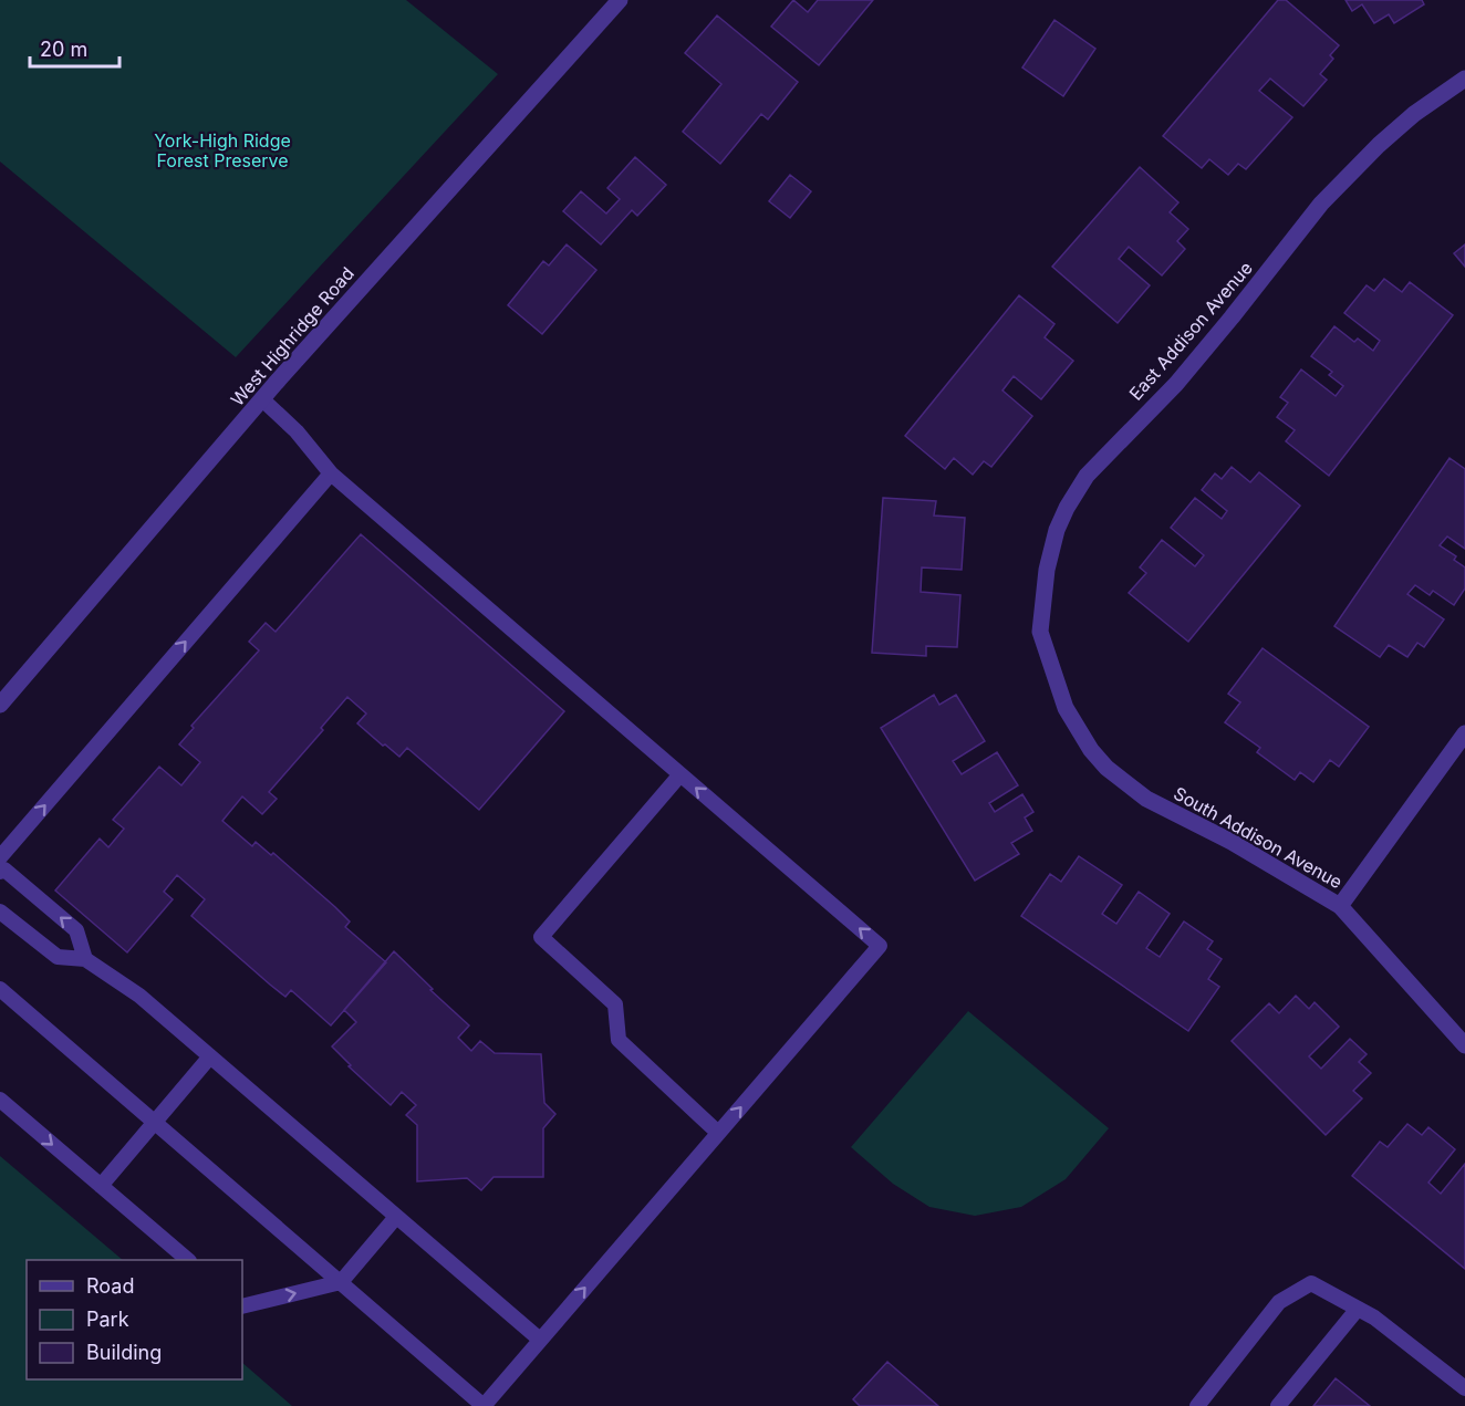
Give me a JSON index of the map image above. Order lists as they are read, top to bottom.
{
  "streets": {
    "street": ["East Addison Avenue", "West Highridge Road", "South Addison Avenue"]
  },
  "crossings": [
    ["East Addison Avenue", "South Addison Avenue"]
  ],
  "parks": ["York-High Ridge Forest Preserve"],
  "legend": ["Road", "Park", "Building"],
  "scale_bar": "20 m"
}
